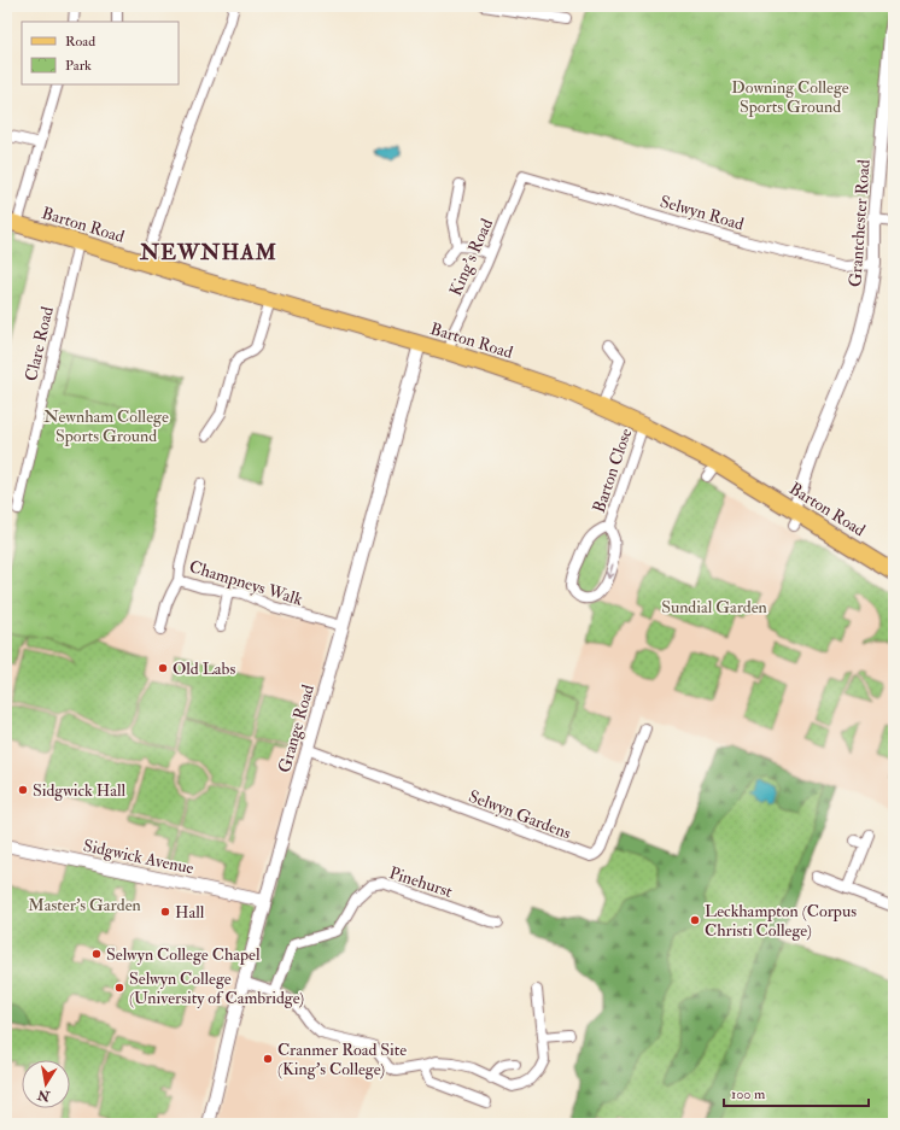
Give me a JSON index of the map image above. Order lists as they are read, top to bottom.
{
  "streets": {
    "main road": ["Barton Road"],
    "street": [
      "Selwyn Road",
      "Grantchester Road",
      "King's Road",
      "Clare Road",
      "Barton Close",
      "Champneys Walk",
      "Grange Road",
      "Selwyn Gardens",
      "Sidgwick Avenue",
      "Pinehurst"
    ]
  },
  "crossings": [
    ["Selwyn Road", "Grantchester Road"],
    ["Selwyn Road", "King's Road"],
    ["Grantchester Road", "Barton Road"],
    ["Barton Road", "King's Road"],
    ["Barton Road", "Clare Road"],
    ["Barton Road", "Barton Close"],
    ["Barton Road", "Grange Road"],
    ["Champneys Walk", "Grange Road"],
    ["Grange Road", "Selwyn Gardens"],
    ["Grange Road", "Sidgwick Avenue"]
  ],
  "districts": ["NEWNHAM"],
  "parks": [
    "Downing College Sports Ground",
    "Newnham College Sports Ground",
    "Sundial Garden",
    "Master's Garden"
  ],
  "places": [
    "Old Labs",
    "Sidgwick Hall",
    "Hall",
    "Leckhampton (Corpus Christi College)",
    "Selwyn College Chapel",
    "Selwyn College (University of Cambridge)",
    "Cranmer Road Site (King's College)"
  ],
  "legend": ["Road", "Park"],
  "scale_bar": "100 m",
  "north": "bottom"
}
